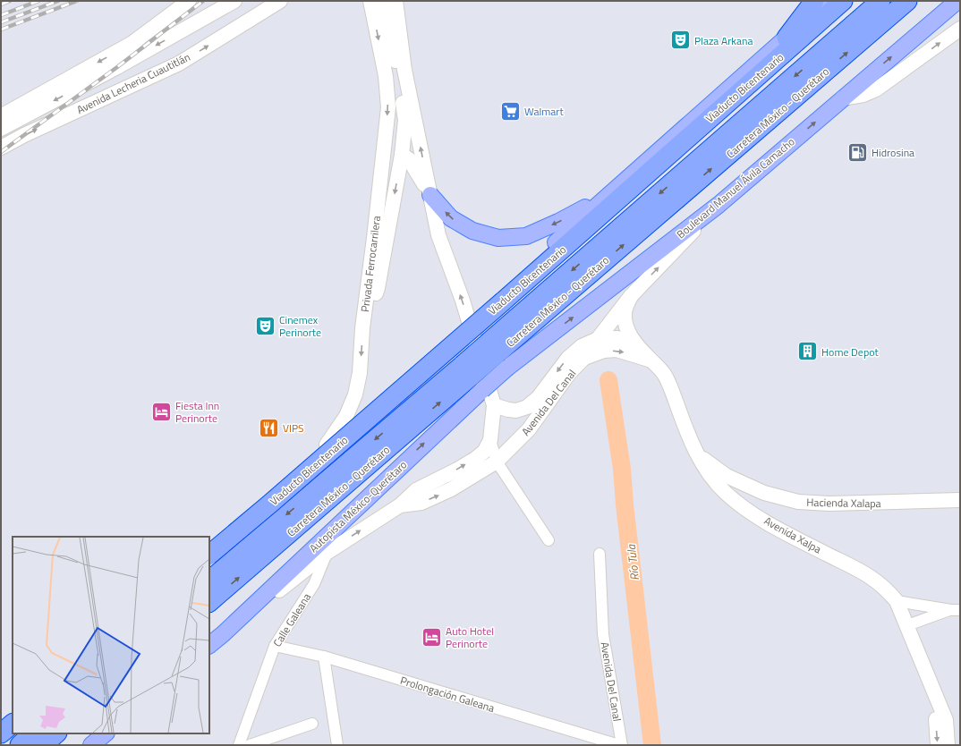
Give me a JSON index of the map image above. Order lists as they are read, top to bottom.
{
  "streets": {
    "highway": ["Viaducto Bicentenario", "Carretera México - Querétaro"],
    "main road": [
      "Avenida Lecheria Cuautitlán",
      "Boulevard Manuel Ávila Camacho",
      "Privada Ferrocarrilera",
      "Avenida Del Canal",
      "Hacienda Xalapa",
      "Autopista México-Querétaro",
      "Avenida Xalpa"
    ],
    "street": ["Calle Galeana", "Prolongación Galeana"]
  },
  "crossings": [
    ["Carretera México - Querétaro", "Boulevard Manuel Ávila Camacho"],
    ["Carretera México - Querétaro", "Autopista México-Querétaro"],
    ["Boulevard Manuel Ávila Camacho", "Avenida Del Canal"],
    ["Boulevard Manuel Ávila Camacho", "Autopista México-Querétaro"],
    ["Avenida Del Canal", "Avenida Xalpa"],
    ["Avenida Del Canal", "Prolongación Galeana"],
    ["Hacienda Xalapa", "Avenida Xalpa"],
    ["Autopista México-Querétaro", "Calle Galeana"],
    ["Calle Galeana", "Prolongación Galeana"]
  ],
  "water": ["Río Tula"],
  "places": {
    "theatre": ["Plaza Arkana", "Cinemex Perinorte"],
    "supermarket": ["Walmart"],
    "fuel station": ["Hidrosina"],
    "building": ["Home Depot"],
    "hotel": ["Fiesta Inn Perinorte", "Auto Hotel Perinorte"],
    "restaurant": ["VIPS"]
  }
}
